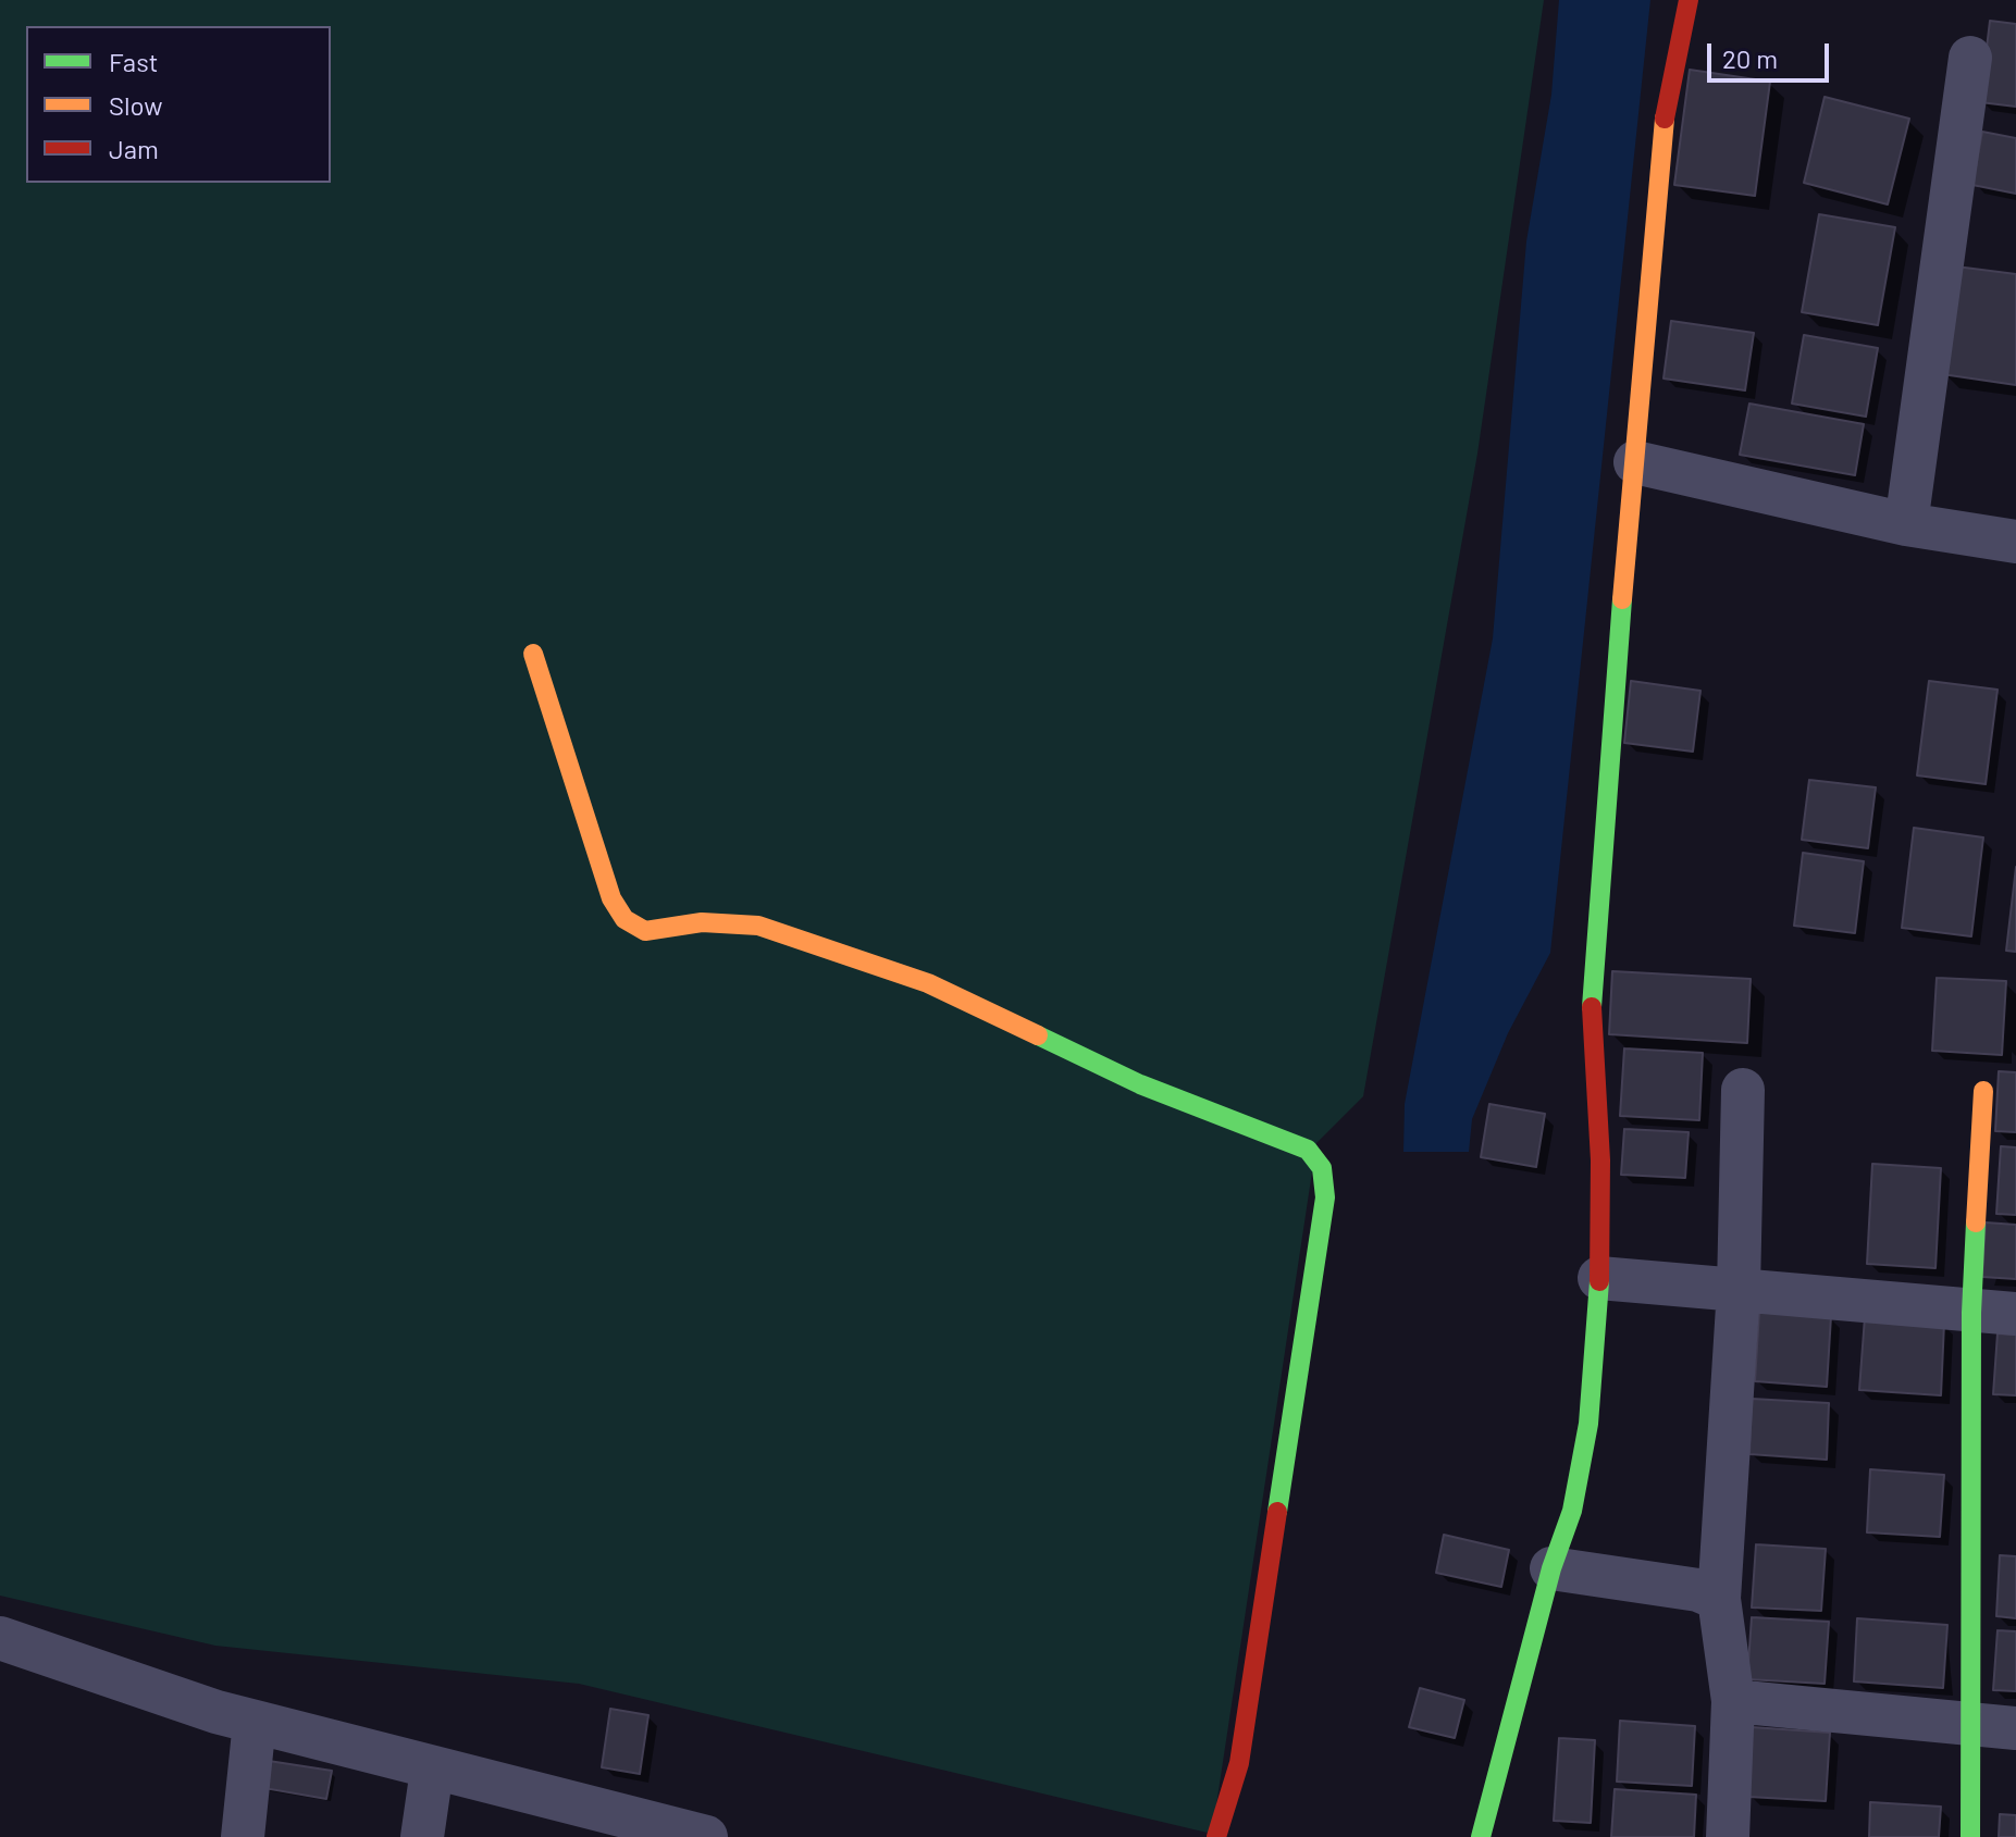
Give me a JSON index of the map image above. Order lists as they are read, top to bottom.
{
  "legend": ["Fast", "Slow", "Jam"],
  "scale_bar": "20 m"
}
